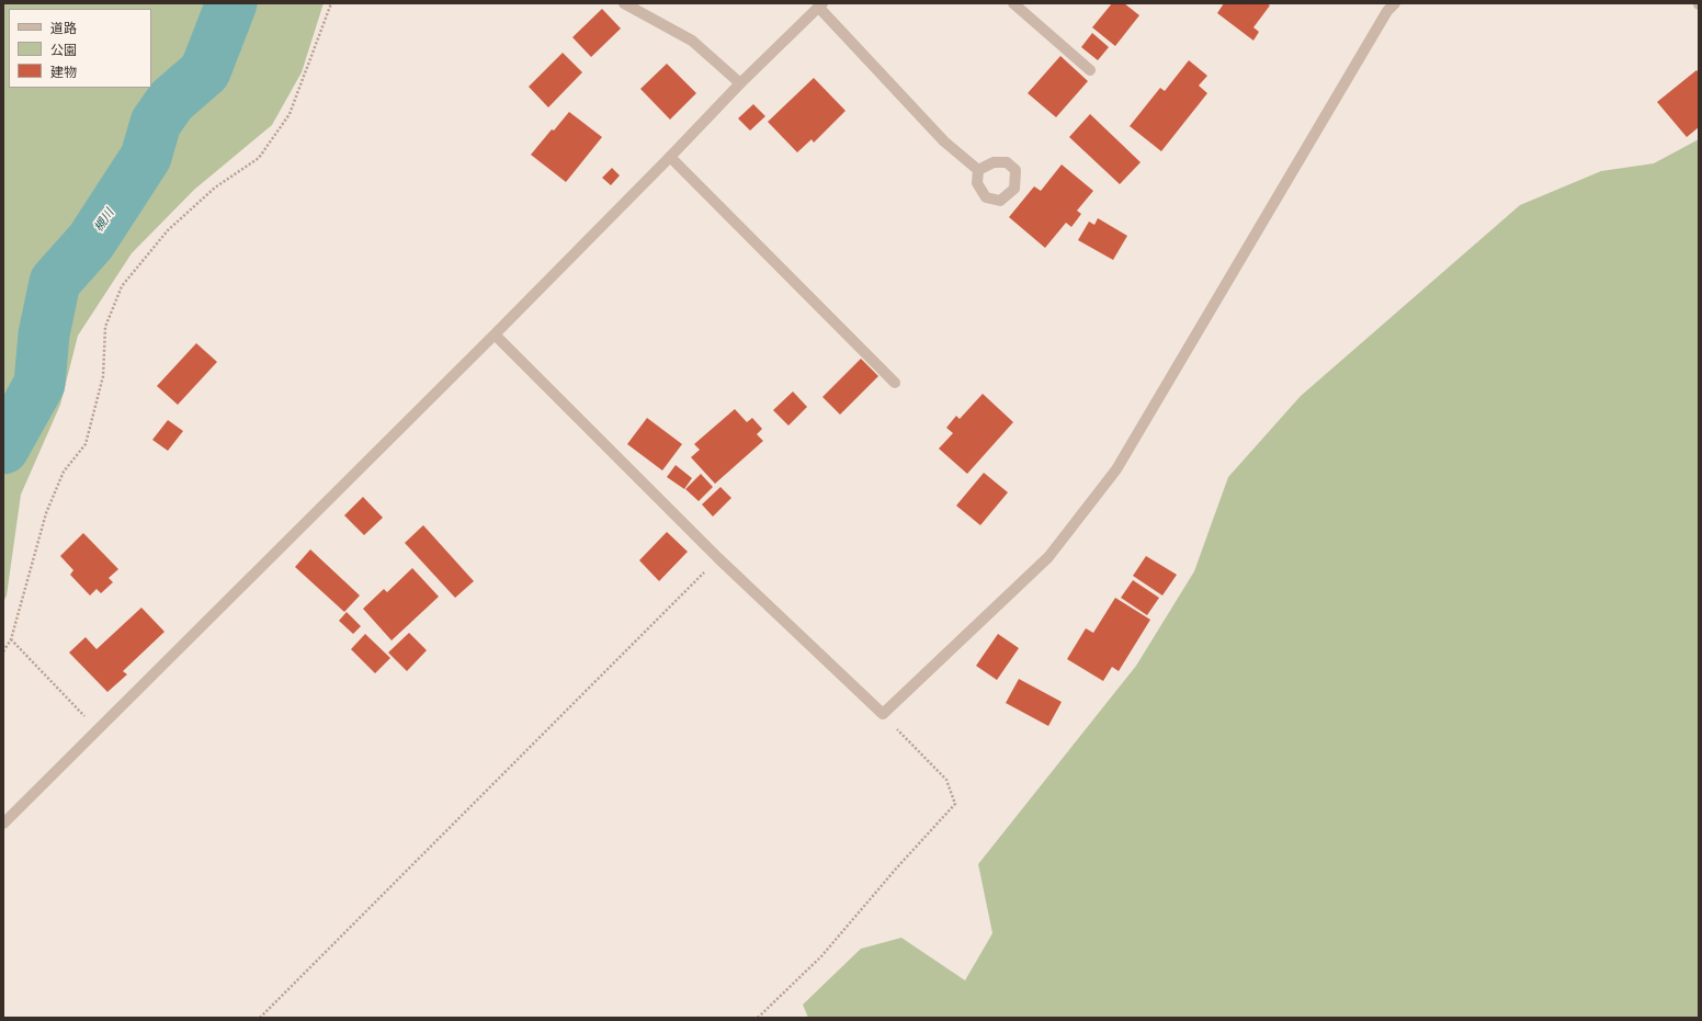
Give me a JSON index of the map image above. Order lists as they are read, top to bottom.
{
  "water": ["槻川"],
  "legend": ["道路", "公園", "建物"]
}
